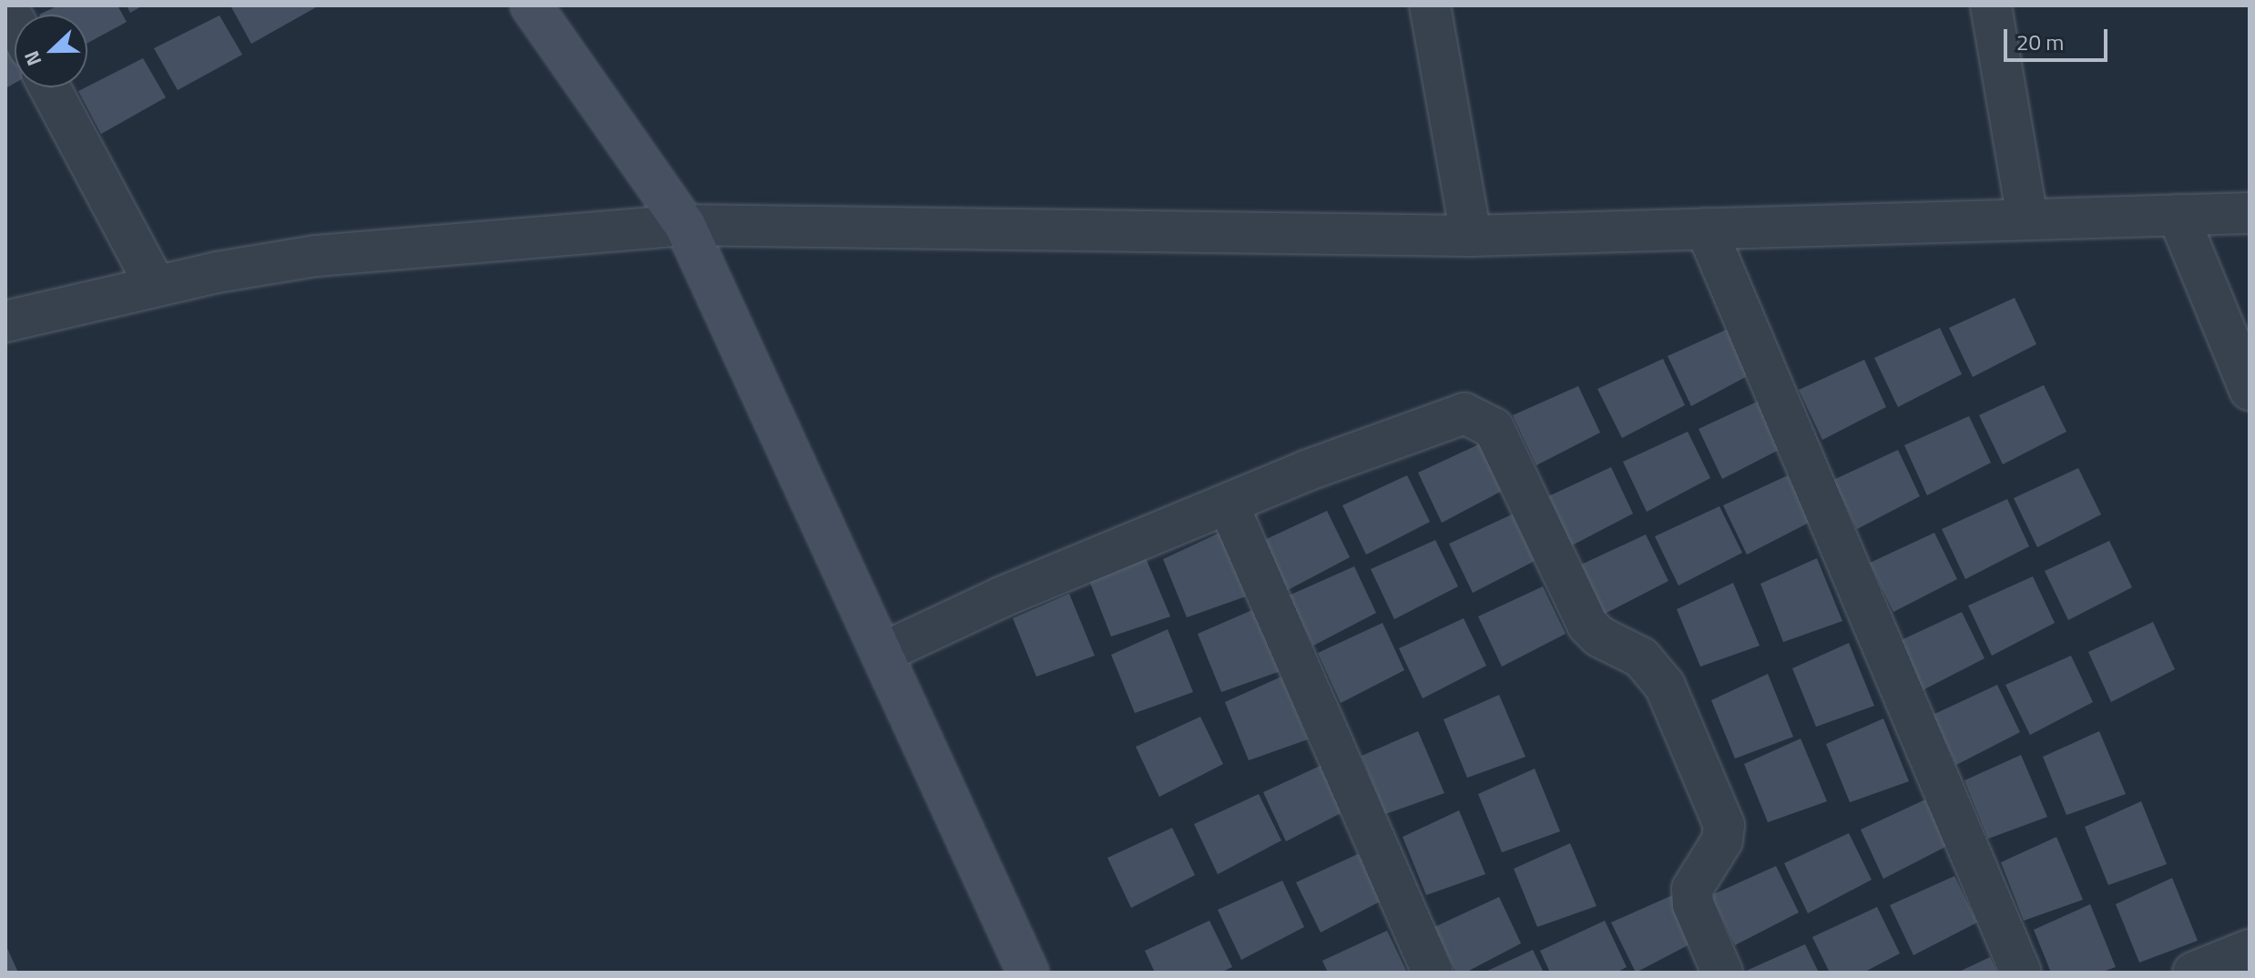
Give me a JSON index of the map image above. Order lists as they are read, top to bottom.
{
  "scale_bar": "20 m",
  "north": "left"
}
